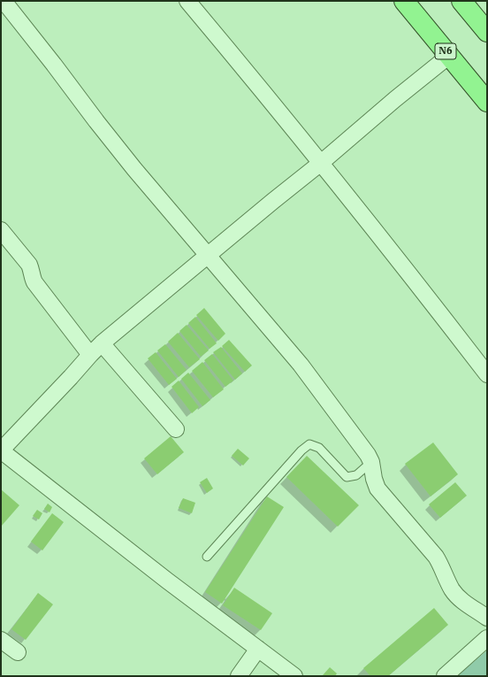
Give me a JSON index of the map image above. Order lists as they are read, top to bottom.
{
  "streets": {
    "main road": ["N6"]
  }
}
